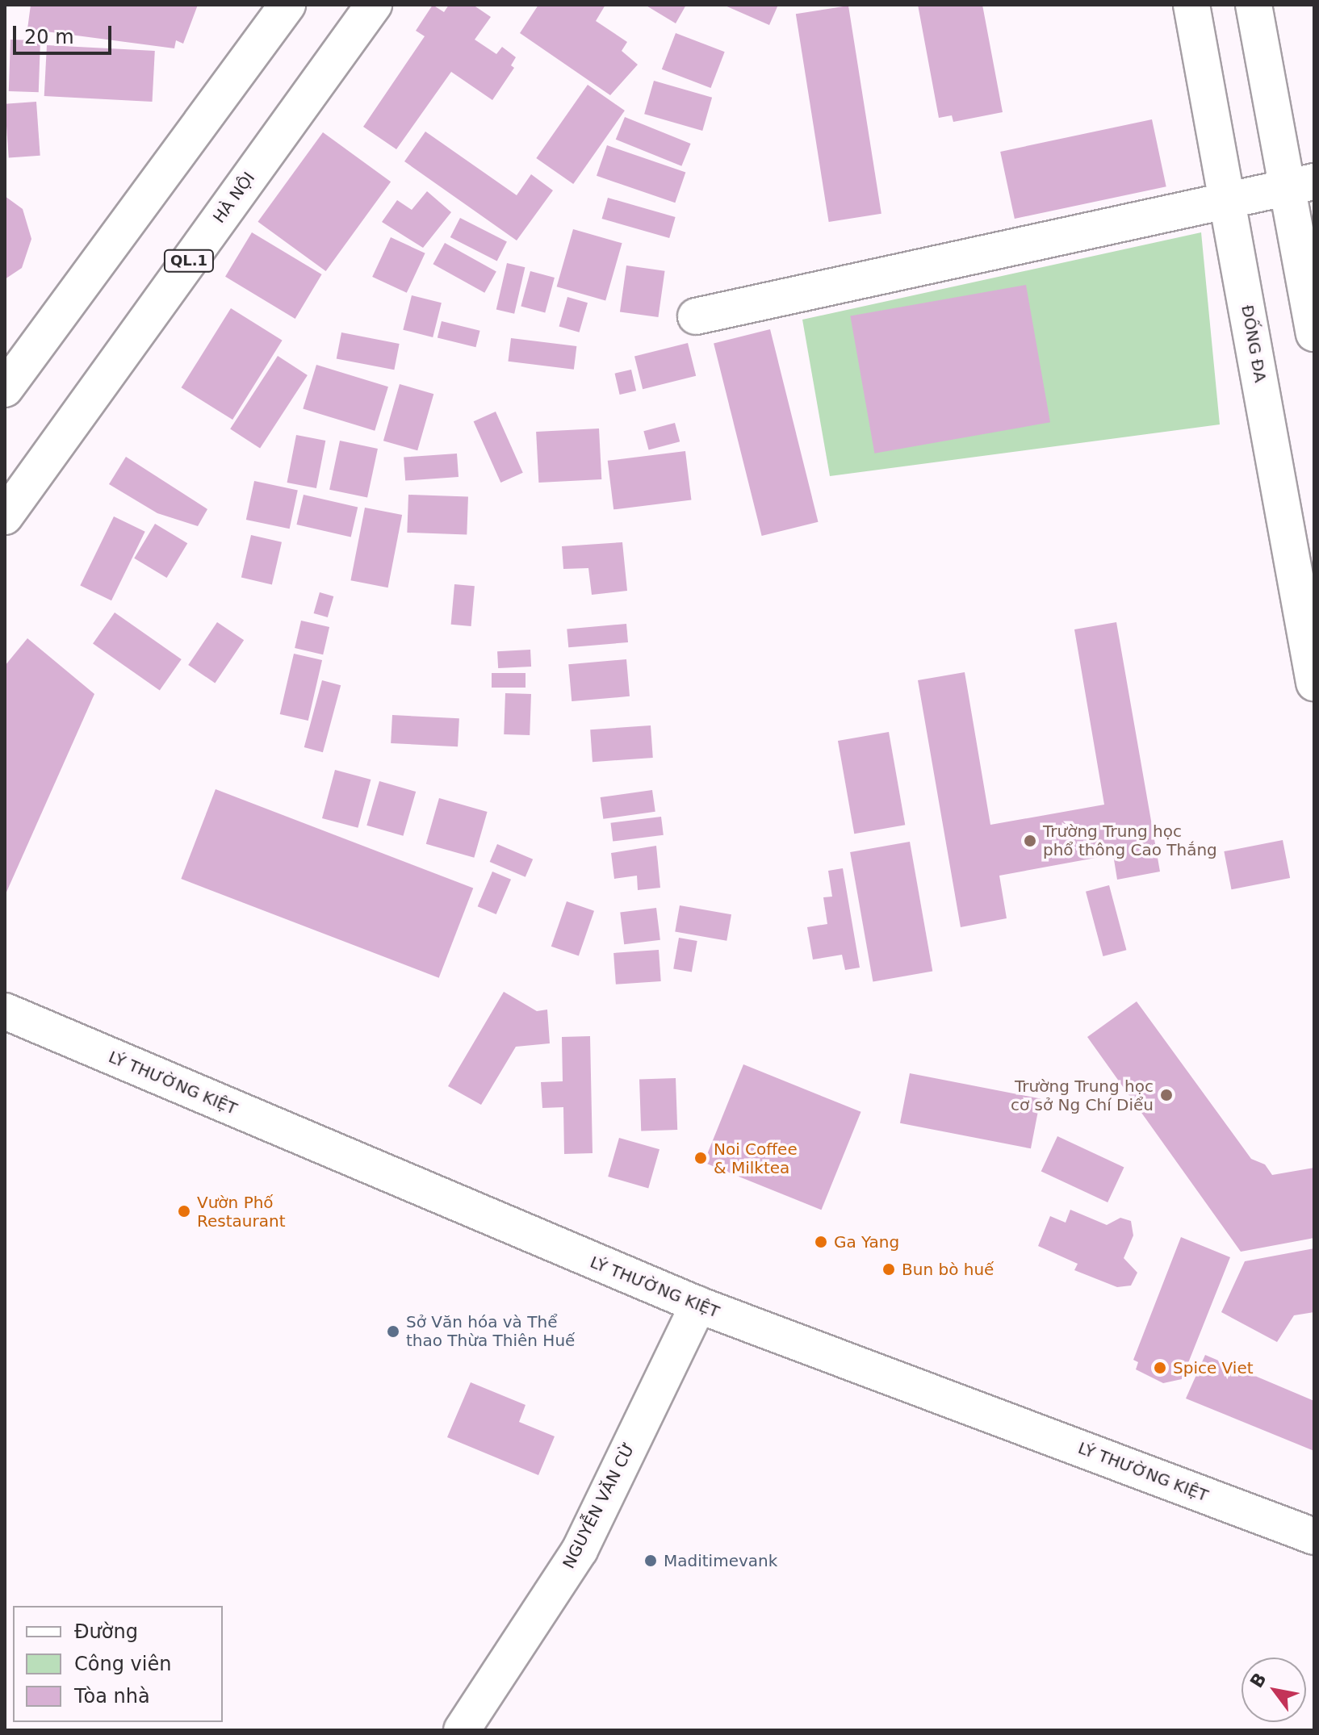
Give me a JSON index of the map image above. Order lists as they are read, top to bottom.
{
  "streets": {
    "street": [
      "HÀ NỘI",
      "QL.1",
      "ĐỐNG ĐA",
      "LÝ THƯỜNG KIỆT",
      "NGUYỄN VĂN CỪ"
    ]
  },
  "crossings": [
    ["LÝ THƯỜNG KIỆT", "NGUYỄN VĂN CỪ"]
  ],
  "places": [
    "Trường Trung học phổ thông Cao Thắng",
    "Trường Trung học cơ sở Ng Chí Diểu",
    "Noi Coffee & Milktea",
    "Vườn Phố Restaurant",
    "Ga Yang",
    "Bun bò huế",
    "Sở Văn hóa và Thể thao Thừa Thiên Huế",
    "Spice Viet",
    "Maditimevank"
  ],
  "legend": ["Đường", "Công viên", "Tòa nhà"],
  "scale_bar": "20 m",
  "north": "top left"
}
